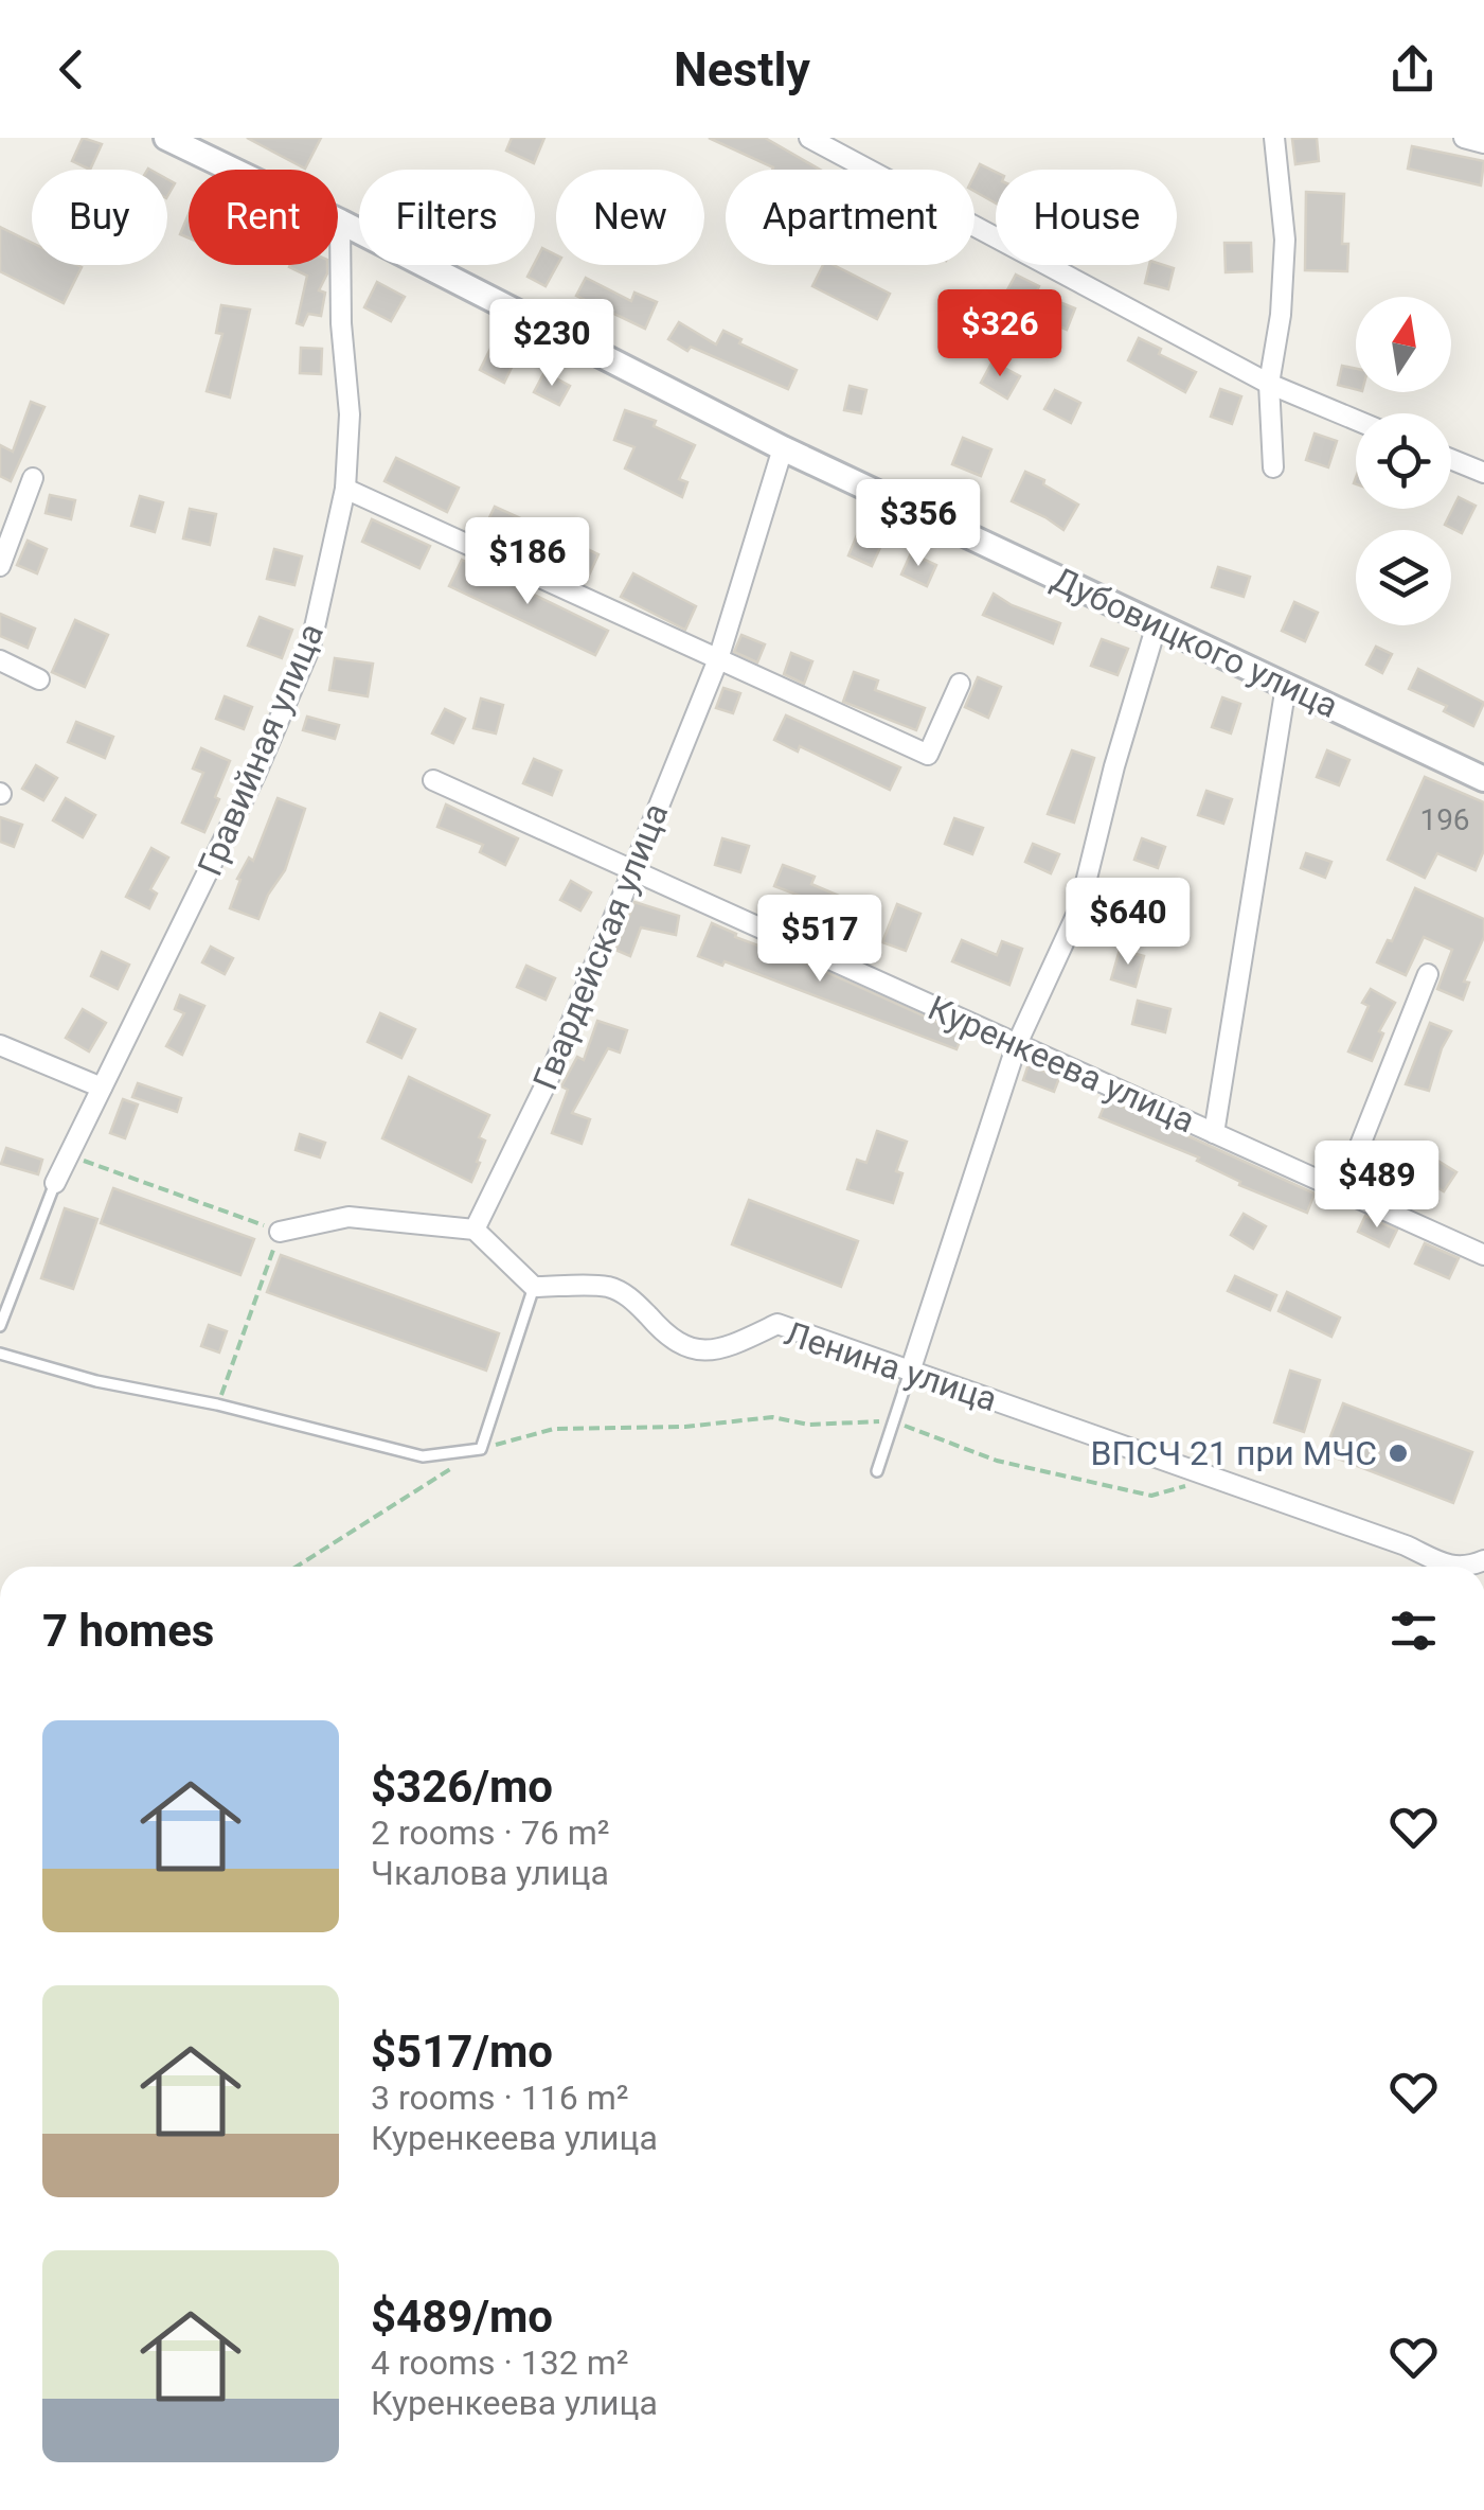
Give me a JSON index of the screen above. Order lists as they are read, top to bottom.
{
  "streets": {
    "street": [
      "Дубовицкого улица",
      "Гравийная улица",
      "Гвардейская улица",
      "Куренкеева улица",
      "Ленина улица"
    ]
  },
  "crossings": [
    ["Дубовицкого улица", "Гравийная улица"],
    ["Дубовицкого улица", "Гвардейская улица"],
    ["Гвардейская улица", "Куренкеева улица"]
  ],
  "places": ["ВПСЧ 21 при МЧС"],
  "house_numbers": ["196"],
  "north": "top",
  "page": {
    "header": "Nestly",
    "chip": [
      "Buy",
      "Rent",
      "Filters",
      "New",
      "Apartment",
      "House"
    ],
    "price": [
      "$326",
      "$230",
      "$356",
      "$186",
      "$640",
      "$517",
      "$489"
    ],
    "heading": "7 homes",
    "list": [
      {
        "name": "$326/mo",
        "note": "2 rooms · 76 m² · Чкалова улица"
      },
      {
        "name": "$517/mo",
        "note": "3 rooms · 116 m² · Куренкеева улица"
      },
      {
        "name": "$489/mo",
        "note": "4 rooms · 132 m² · Куренкеева улица"
      }
    ]
  }
}
